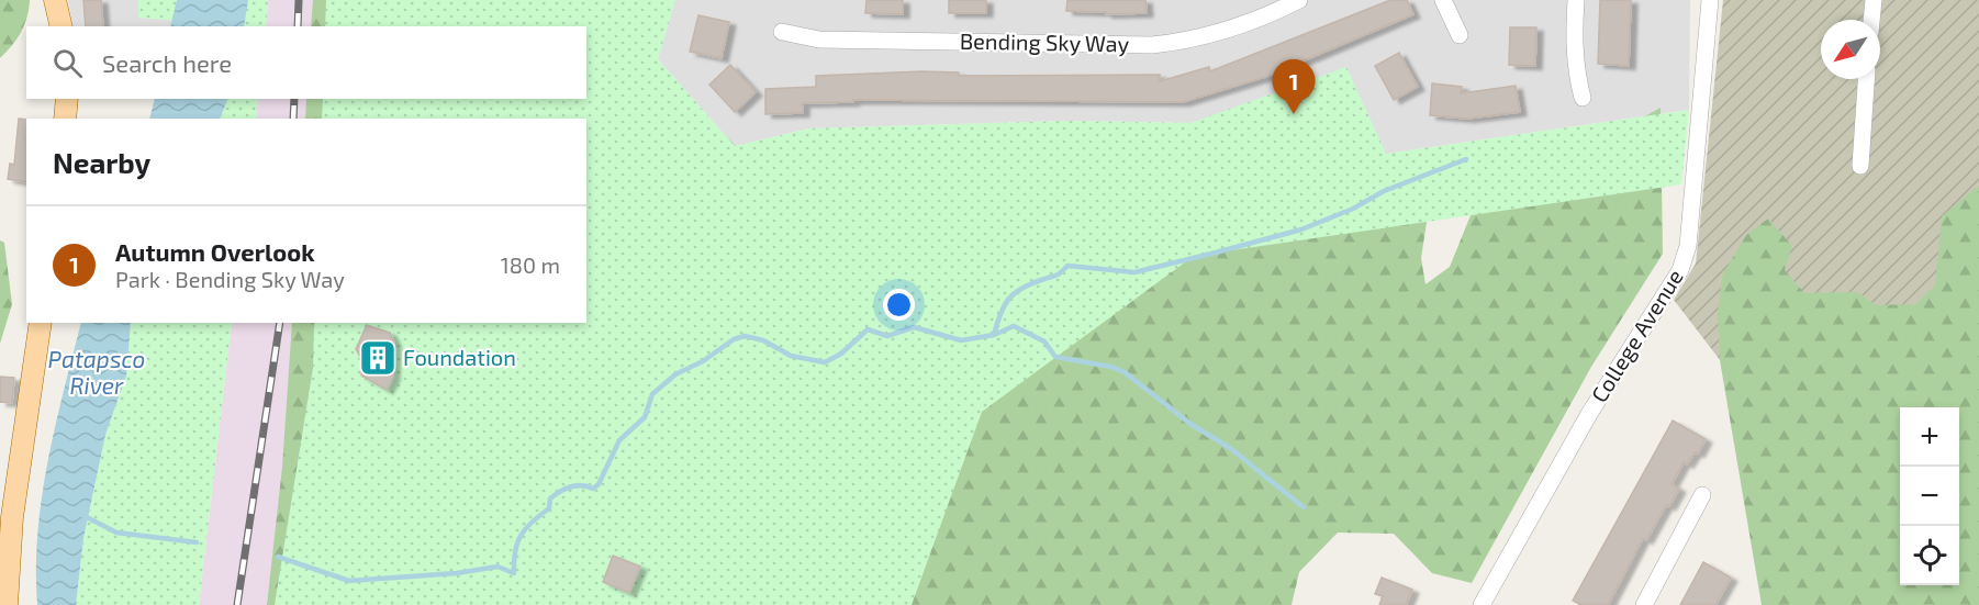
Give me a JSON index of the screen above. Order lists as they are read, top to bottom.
{
  "streets": {
    "street": ["Bending Sky Way", "College Avenue"]
  },
  "water": ["Patapsco River"],
  "places": {
    "building": ["Foundation"]
  },
  "north": "bottom left",
  "page": {
    "search": "Search here",
    "pins": "1",
    "heading": "Nearby",
    "list": [
      {
        "mark": "1",
        "name": "Autumn Overlook",
        "note": "Park · Bending Sky Way",
        "value": "180 m"
      }
    ],
    "map_buttons": ["+", "−"]
  }
}
